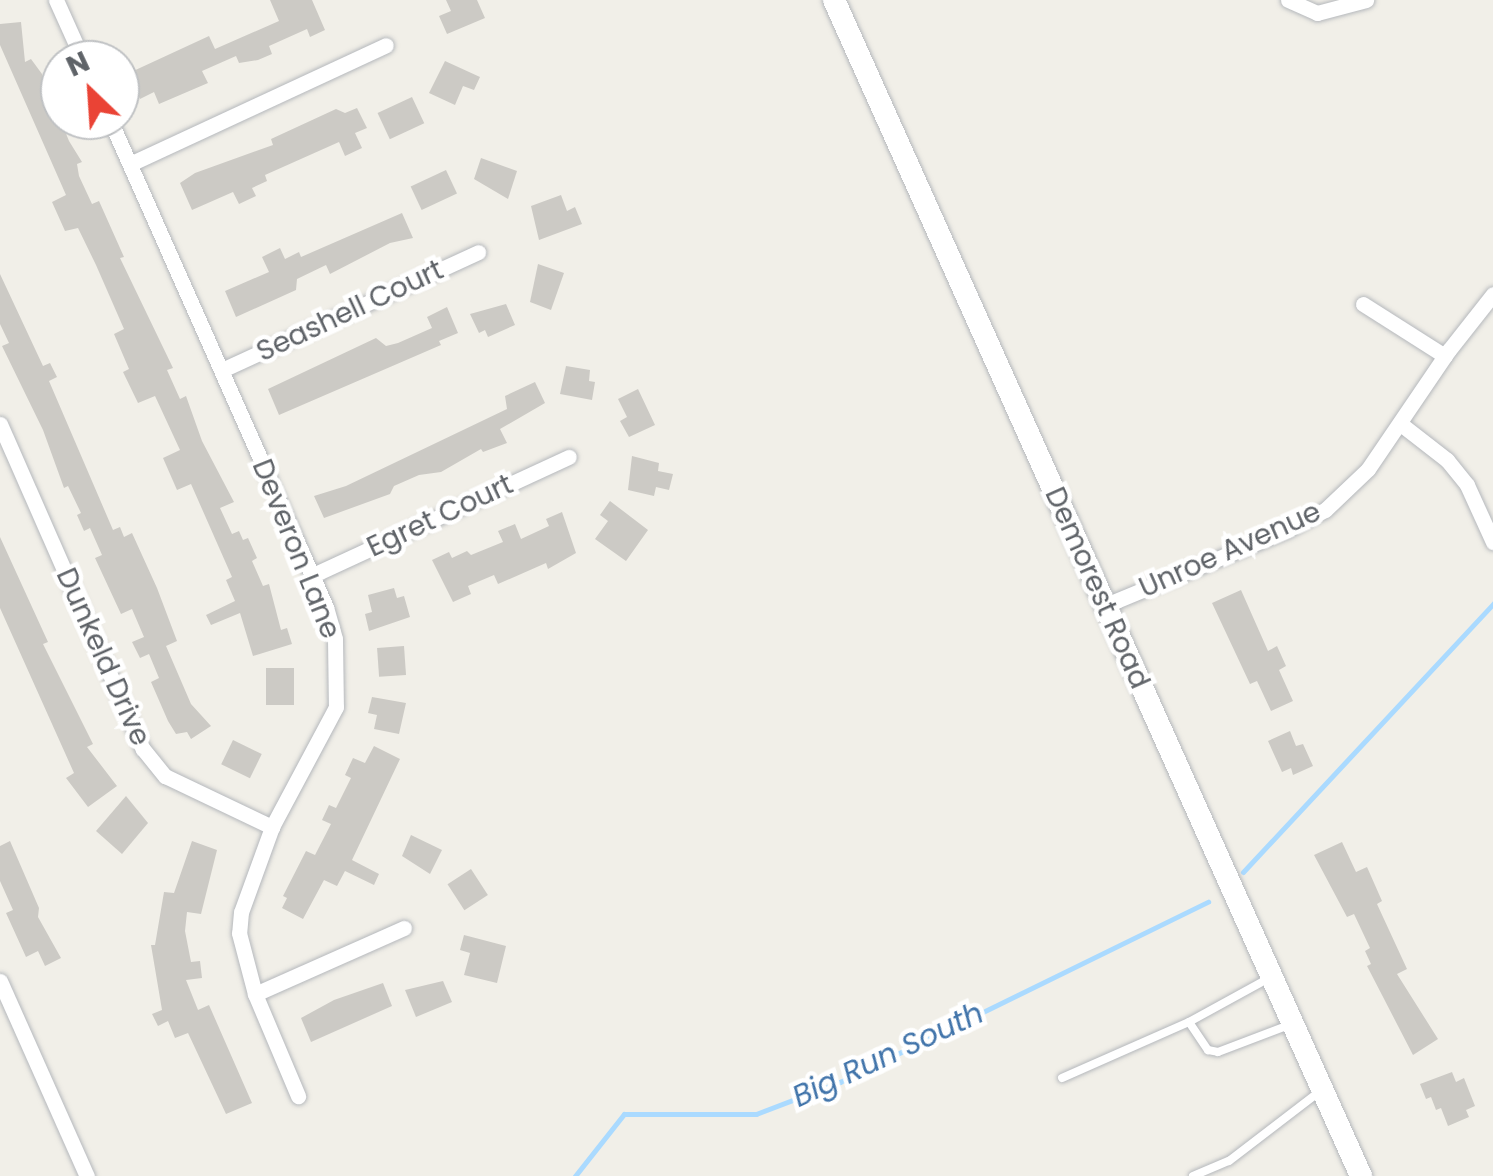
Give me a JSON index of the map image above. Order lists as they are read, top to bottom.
{
  "streets": {
    "street": [
      "Seashell Court",
      "Egret Court",
      "Deveron Lane",
      "Unroe Avenue",
      "Demorest Road",
      "Dunkeld Drive"
    ]
  },
  "crossings": [
    ["Seashell Court", "Deveron Lane"],
    ["Egret Court", "Deveron Lane"],
    ["Deveron Lane", "Dunkeld Drive"],
    ["Unroe Avenue", "Demorest Road"]
  ],
  "water": ["Big Run South"],
  "north": "top left"
}
